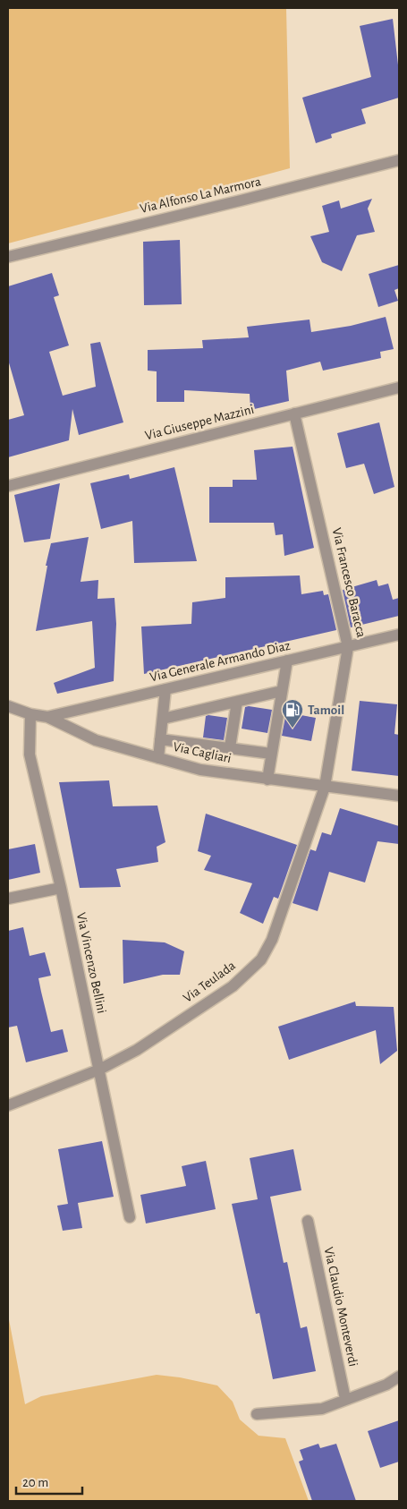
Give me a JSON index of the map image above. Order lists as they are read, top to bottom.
{
  "streets": {
    "street": [
      "Via Alfonso La Marmora",
      "Via Giuseppe Mazzini",
      "Via Francesco Baracca",
      "Via Generale Armando Diaz",
      "Via Cagliari",
      "Via Vincenzo Bellini",
      "Via Teulada",
      "Via Claudio Monteverdi"
    ]
  },
  "crossings": [
    ["Via Giuseppe Mazzini", "Via Francesco Baracca"],
    ["Via Francesco Baracca", "Via Generale Armando Diaz"],
    ["Via Francesco Baracca", "Via Cagliari"],
    ["Via Francesco Baracca", "Via Teulada"],
    ["Via Generale Armando Diaz", "Via Cagliari"],
    ["Via Cagliari", "Via Vincenzo Bellini"],
    ["Via Cagliari", "Via Teulada"],
    ["Via Vincenzo Bellini", "Via Teulada"]
  ],
  "places": {
    "fuel station": ["Tamoil"]
  },
  "scale_bar": "20 m"
}
